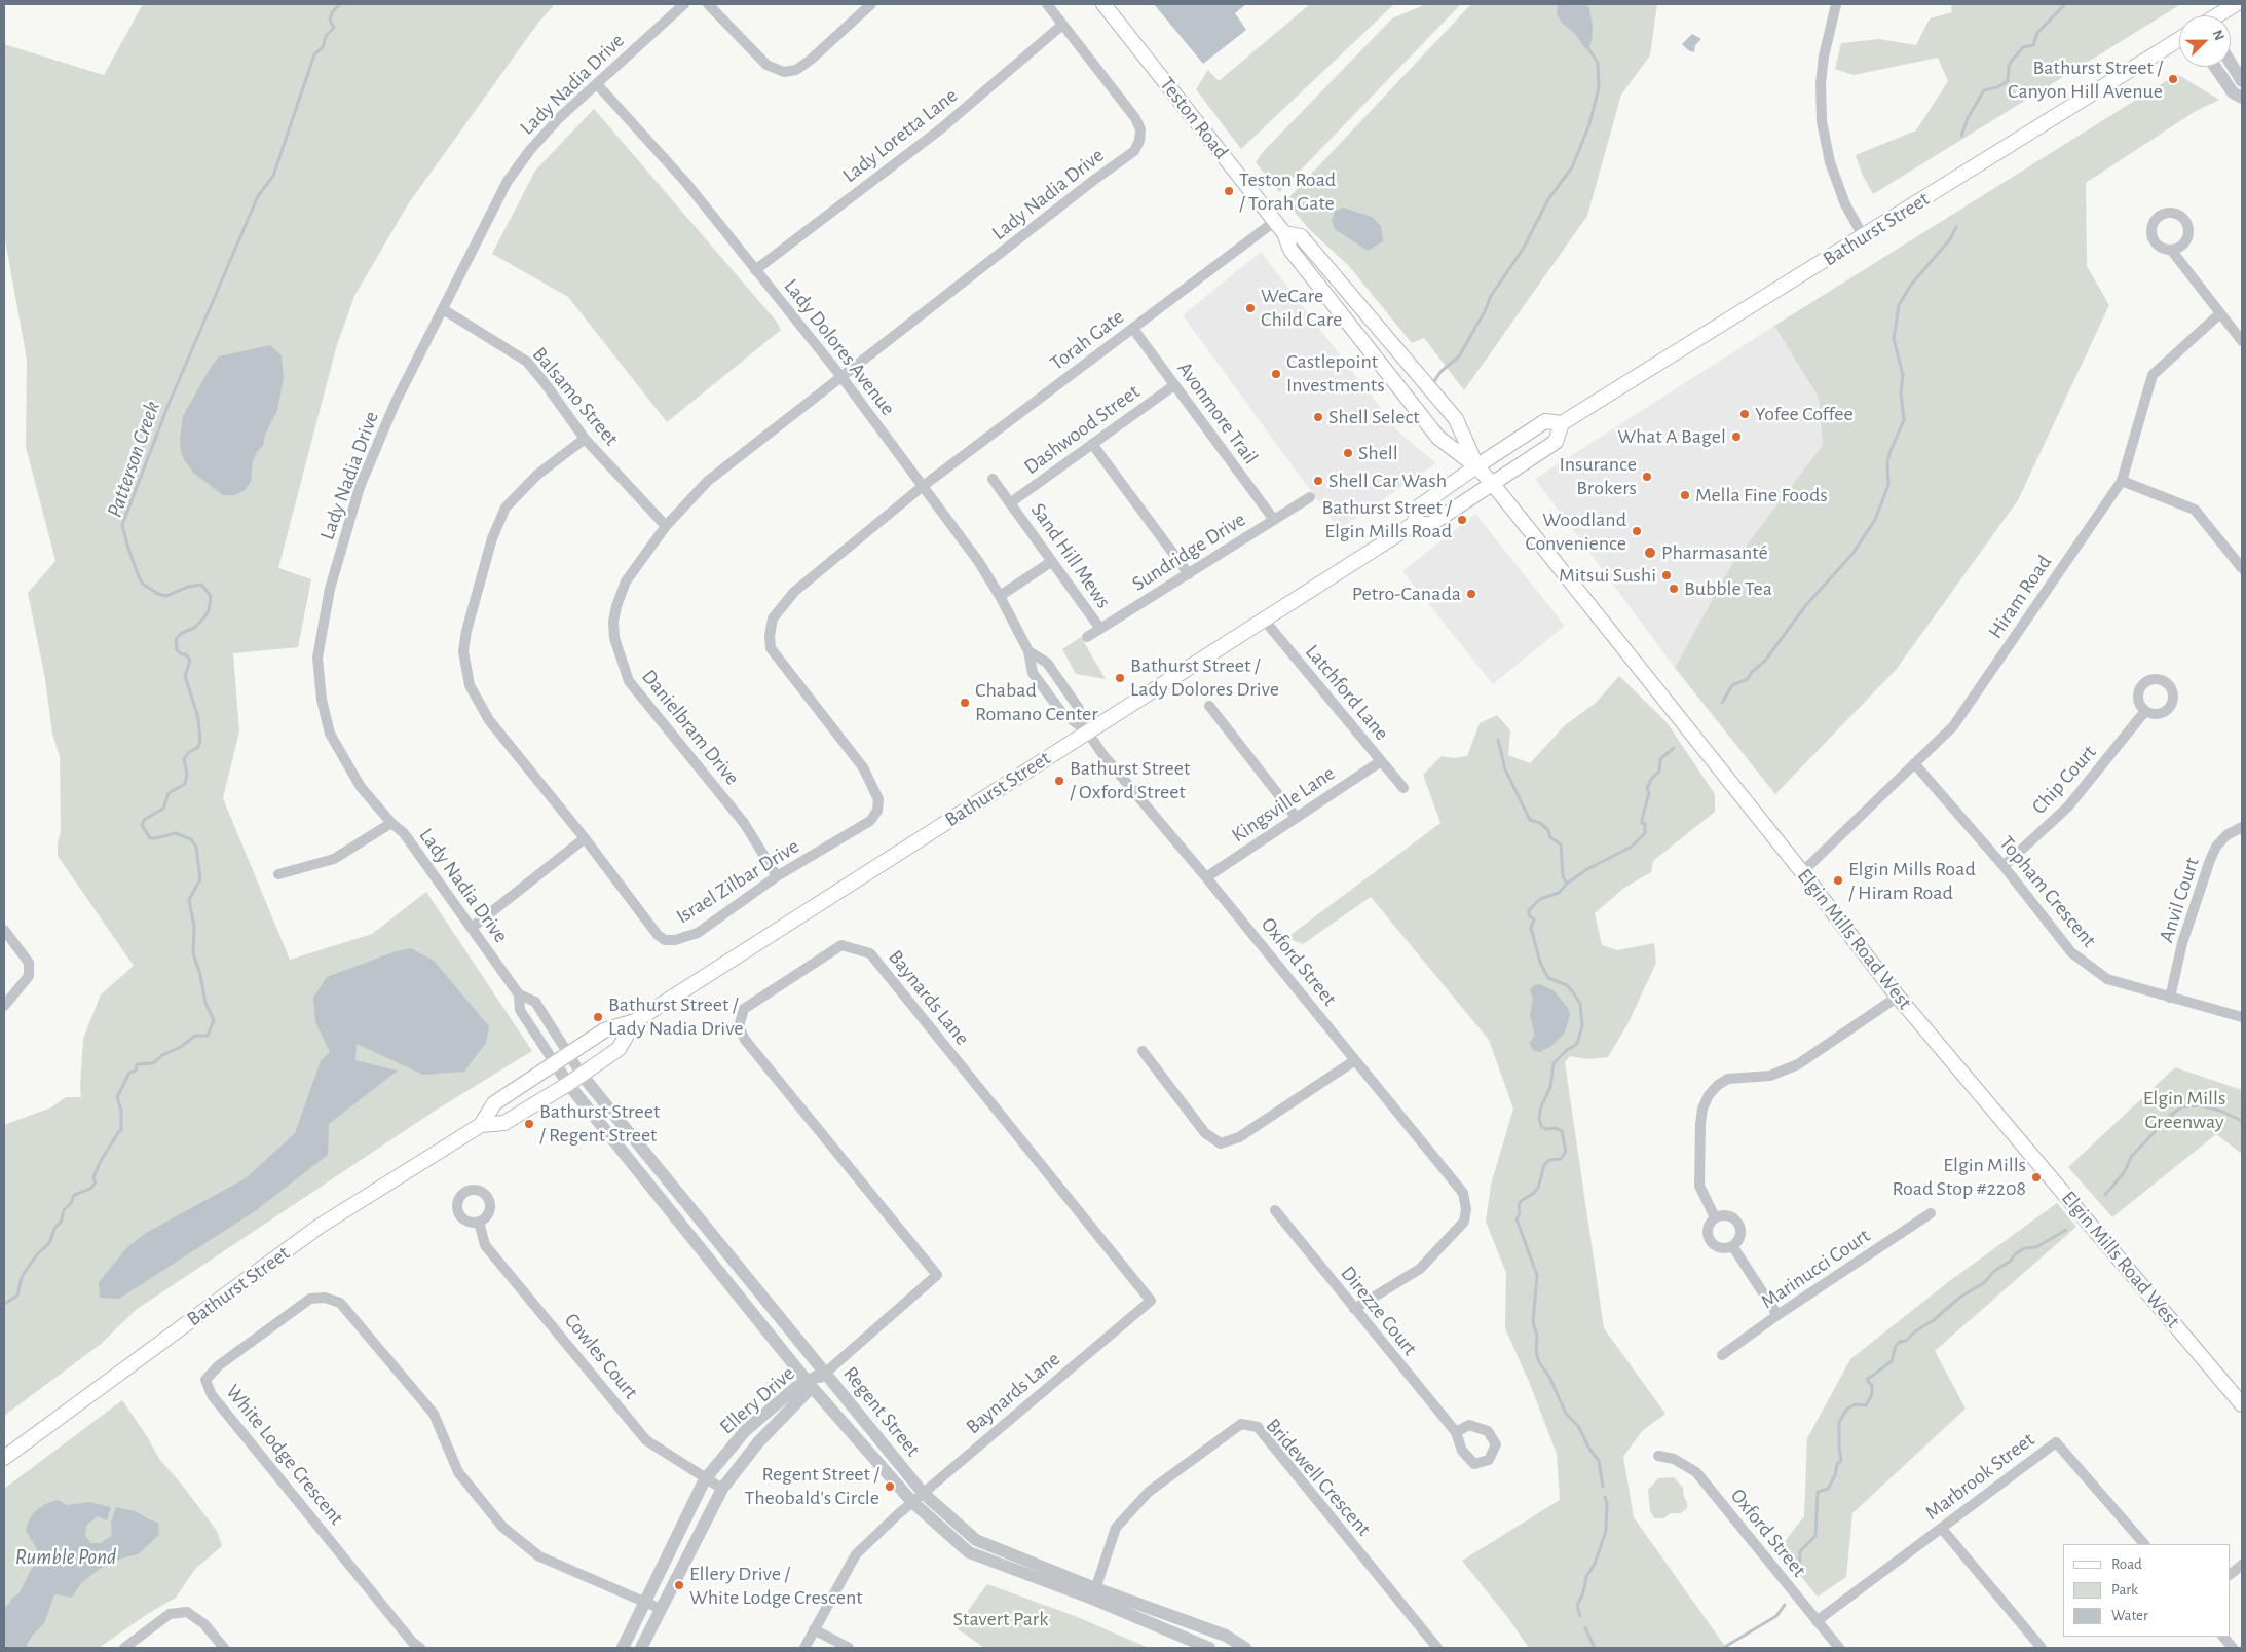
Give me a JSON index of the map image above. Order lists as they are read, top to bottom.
{
  "streets": {
    "main road": ["Teston Road", "Bathurst Street", "Elgin Mills Road West"],
    "street": [
      "Lady Nadia Drive",
      "Lady Loretta Lane",
      "Torah Gate",
      "Lady Dolores Avenue",
      "Balsamo Street",
      "Avonmore Trail",
      "Dashwood Street",
      "Sundridge Drive",
      "Sand Hill Mews",
      "Hiram Road",
      "Latchford Lane",
      "Danielbram Drive",
      "Chip Court",
      "Kingsville Lane",
      "Israel Zilbar Drive",
      "Topham Crescent",
      "Anvil Court",
      "Oxford Street",
      "Baynards Lane",
      "Marinucci Court",
      "Direzze Court",
      "Cowles Court",
      "Ellery Drive",
      "Regent Street",
      "White Lodge Crescent",
      "Marbrook Street",
      "Bridewell Crescent"
    ]
  },
  "crossings": [
    ["Lady Nadia Drive", "Lady Loretta Lane"],
    ["Lady Nadia Drive", "Bathurst Street"],
    ["Lady Nadia Drive", "Lady Dolores Avenue"],
    ["Lady Nadia Drive", "Balsamo Street"],
    ["Lady Nadia Drive", "Danielbram Drive"],
    ["Lady Nadia Drive", "Regent Street"],
    ["Teston Road", "Bathurst Street"],
    ["Teston Road", "Torah Gate"],
    ["Teston Road", "Elgin Mills Road West"],
    ["Lady Loretta Lane", "Lady Dolores Avenue"],
    ["Bathurst Street", "Lady Dolores Avenue"],
    ["Bathurst Street", "Latchford Lane"],
    ["Bathurst Street", "Elgin Mills Road West"],
    ["Bathurst Street", "Oxford Street"],
    ["Bathurst Street", "Regent Street"],
    ["Torah Gate", "Lady Dolores Avenue"],
    ["Torah Gate", "Avonmore Trail"],
    ["Torah Gate", "Israel Zilbar Drive"],
    ["Lady Dolores Avenue", "Danielbram Drive"],
    ["Lady Dolores Avenue", "Israel Zilbar Drive"],
    ["Lady Dolores Avenue", "Oxford Street"],
    ["Balsamo Street", "Danielbram Drive"],
    ["Balsamo Street", "Israel Zilbar Drive"],
    ["Avonmore Trail", "Dashwood Street"],
    ["Avonmore Trail", "Sundridge Drive"],
    ["Dashwood Street", "Sand Hill Mews"],
    ["Sundridge Drive", "Sand Hill Mews"],
    ["Hiram Road", "Topham Crescent"],
    ["Hiram Road", "Elgin Mills Road West"],
    ["Latchford Lane", "Kingsville Lane"],
    ["Danielbram Drive", "Israel Zilbar Drive"],
    ["Chip Court", "Topham Crescent"],
    ["Kingsville Lane", "Oxford Street"],
    ["Topham Crescent", "Anvil Court"],
    ["Oxford Street", "Direzze Court"],
    ["Oxford Street", "Marbrook Street"],
    ["Baynards Lane", "Ellery Drive"],
    ["Baynards Lane", "Regent Street"],
    ["Cowles Court", "Ellery Drive"],
    ["Ellery Drive", "Regent Street"],
    ["Ellery Drive", "White Lodge Crescent"],
    ["Regent Street", "Bridewell Crescent"]
  ],
  "water": ["Patterson Creek", "Rumble Pond"],
  "parks": ["Elgin Mills Greenway", "Stavert Park"],
  "places": [
    "Bathurst Street / Canyon Hill Avenue",
    "Teston Road / Torah Gate",
    "WeCare Child Care",
    "Castlepoint Investments",
    "Yofee Coffee",
    "Shell Select",
    "What A Bagel",
    "Shell",
    "Insurance Brokers",
    "Shell Car Wash",
    "Mella Fine Foods",
    "Bathurst Street / Elgin Mills Road",
    "Woodland Convenience",
    "Pharmasanté",
    "Mitsui Sushi",
    "Bubble Tea",
    "Petro-Canada",
    "Bathurst Street / Lady Dolores Drive",
    "Chabad Romano Center",
    "Bathurst Street / Oxford Street",
    "Elgin Mills Road / Hiram Road",
    "Bathurst Street / Lady Nadia Drive",
    "Bathurst Street / Regent Street",
    "Elgin Mills Road Stop #2208",
    "Regent Street / Theobald's Circle",
    "Ellery Drive / White Lodge Crescent"
  ],
  "legend": ["Road", "Park", "Water"],
  "north": "top right"
}
